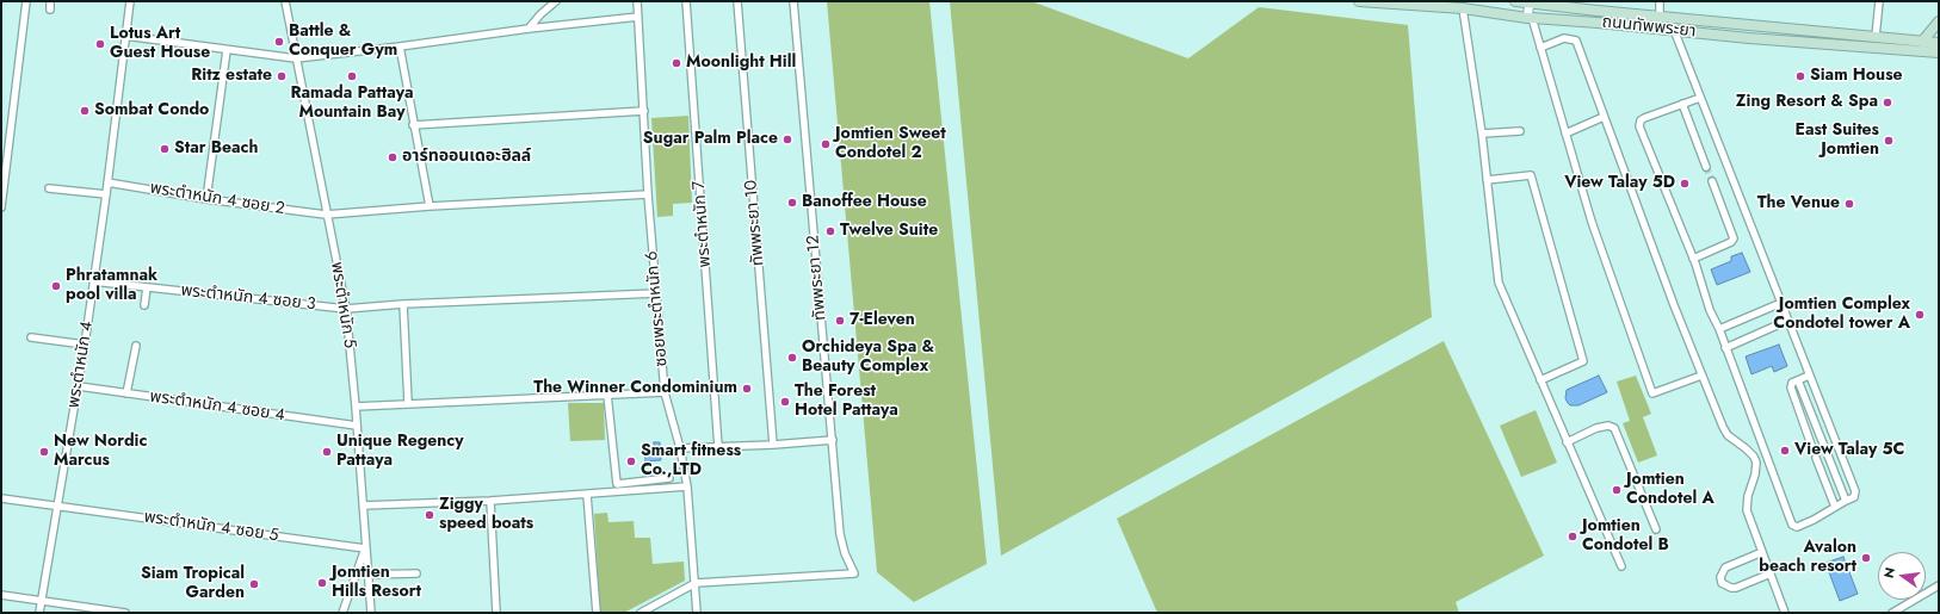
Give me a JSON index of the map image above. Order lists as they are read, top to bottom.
{
  "streets": {
    "main road": ["ถนนทัพพระยา"],
    "street": [
      "พระตำหนัก 4 ซอย 2",
      "ทัพพระยา 10",
      "พระตำหนัก 7",
      "ทัพพระยา 12",
      "พระตำหนัก 4 ซอย 3",
      "พระตำหนัก 5",
      "ซอยพระตำหนัก 6",
      "พระตำหนัก 4",
      "พระตำหนัก 4 ซอย 4",
      "พระตำหนัก 4 ซอย 5"
    ]
  },
  "crossings": [
    ["พระตำหนัก 4 ซอย 2", "พระตำหนัก 5"],
    ["พระตำหนัก 4 ซอย 2", "ซอยพระตำหนัก 6"],
    ["พระตำหนัก 4 ซอย 2", "พระตำหนัก 4"],
    ["ทัพพระยา 12", "ซอยพระตำหนัก 6"],
    ["พระตำหนัก 4 ซอย 3", "พระตำหนัก 5"],
    ["พระตำหนัก 4 ซอย 3", "ซอยพระตำหนัก 6"],
    ["พระตำหนัก 4 ซอย 3", "พระตำหนัก 4"],
    ["พระตำหนัก 5", "พระตำหนัก 4 ซอย 4"],
    ["พระตำหนัก 5", "พระตำหนัก 4 ซอย 5"],
    ["พระตำหนัก 4", "พระตำหนัก 4 ซอย 4"],
    ["พระตำหนัก 4", "พระตำหนัก 4 ซอย 5"]
  ],
  "places": [
    "Battle & Conquer Gym",
    "Lotus Art Guest House",
    "Moonlight Hill",
    "Ritz estate",
    "Ramada Pattaya Mountain Bay",
    "Siam House",
    "Zing Resort & Spa",
    "Sombat Condo",
    "Sugar Palm Place",
    "East Suites Jomtien",
    "Jomtien Sweet Condotel 2",
    "Star Beach",
    "อาร์ทออนเดอะฮิลล์",
    "View Talay 5D",
    "Banoffee House",
    "The Venue",
    "Twelve Suite",
    "Phratamnak pool villa",
    "Jomtien Complex Condotel tower A",
    "7-Eleven",
    "Orchideya Spa & Beauty Complex",
    "The Winner Condominium",
    "The Forest Hotel Pattaya",
    "View Talay 5C",
    "New Nordic Marcus",
    "Unique Regency Pattaya",
    "Smart fitness Co.,LTD",
    "Jomtien Condotel A",
    "Ziggy speed boats",
    "Jomtien Condotel B",
    "Avalon beach resort",
    "Jomtien Hills Resort",
    "Siam Tropical Garden"
  ],
  "north": "left"
}
